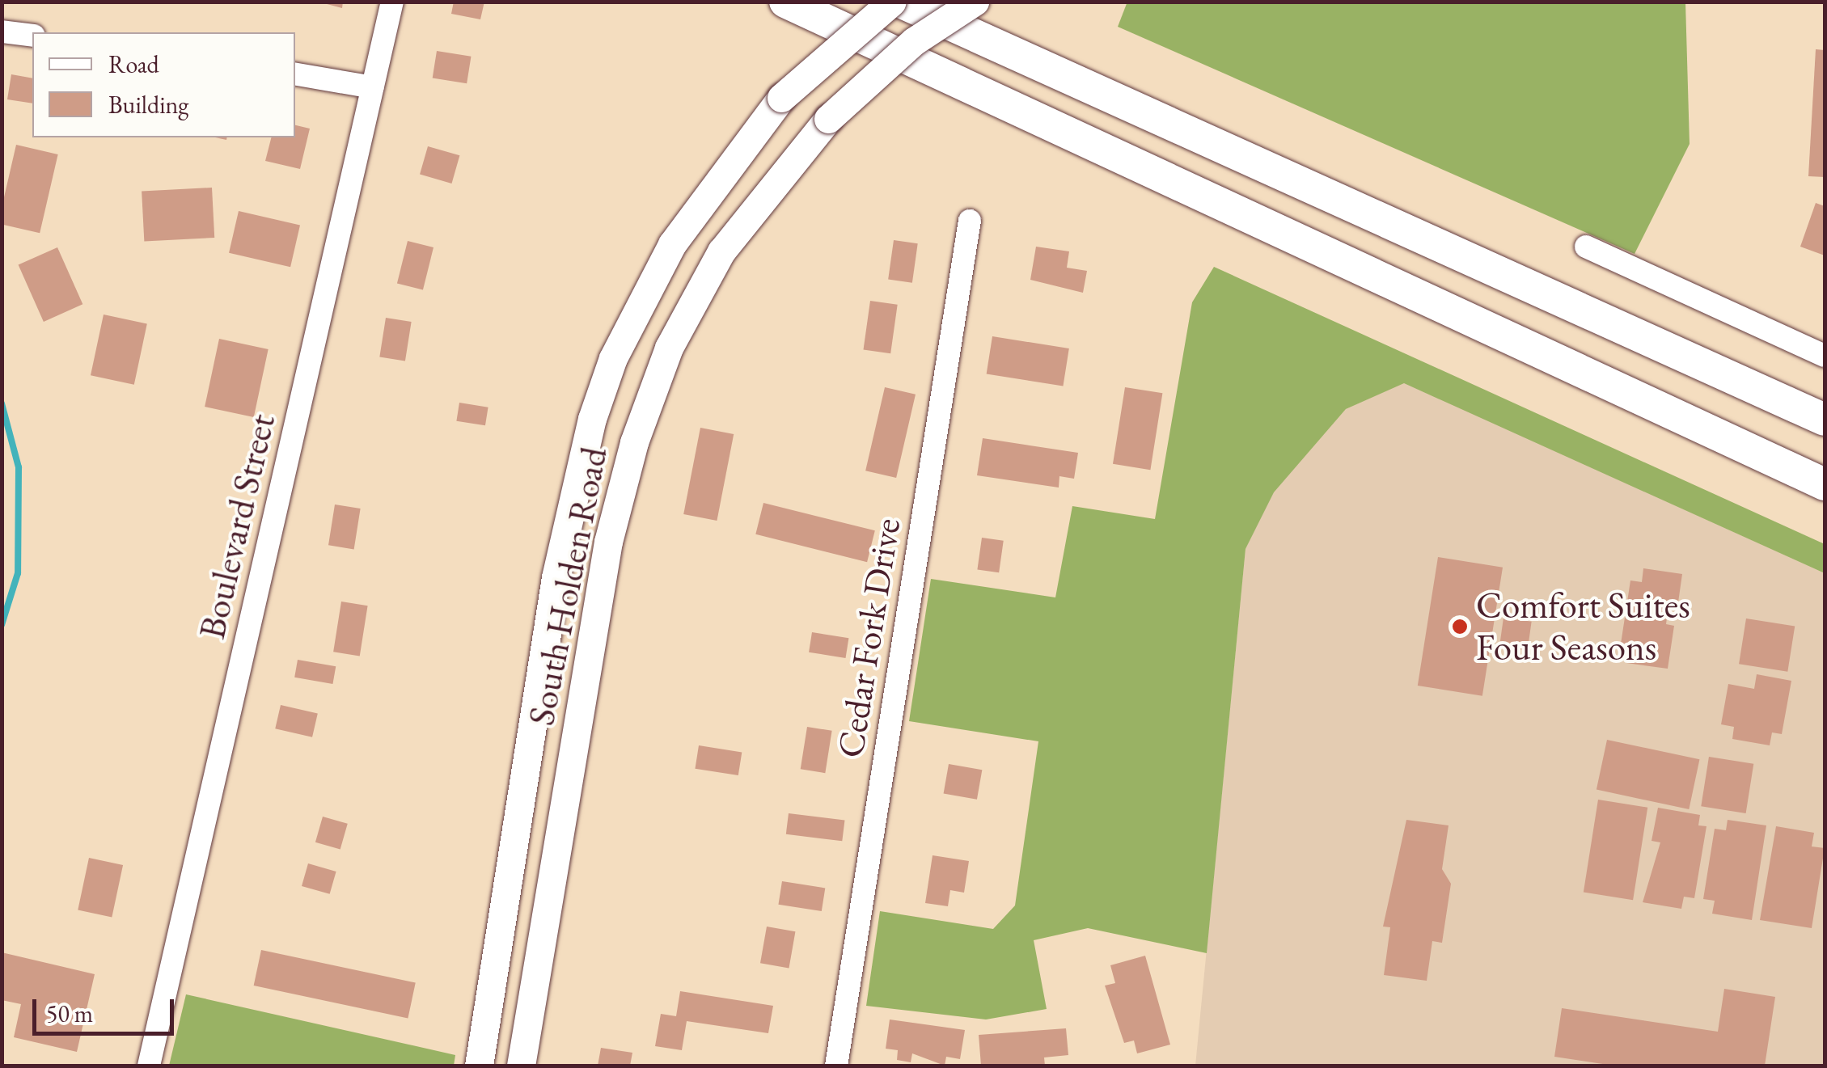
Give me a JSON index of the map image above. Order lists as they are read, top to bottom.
{
  "streets": {
    "main road": ["South Holden Road"],
    "street": ["Boulevard Street", "Cedar Fork Drive"]
  },
  "places": ["Comfort Suites Four Seasons"],
  "legend": ["Road", "Building"],
  "scale_bar": "50 m"
}
